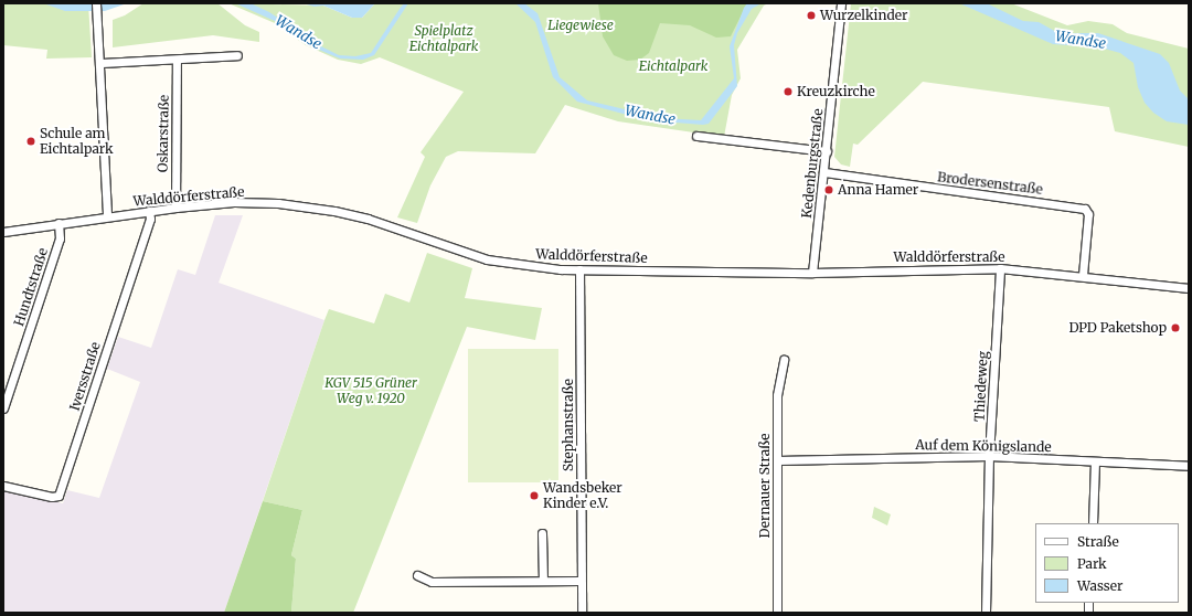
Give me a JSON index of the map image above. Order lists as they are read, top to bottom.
{
  "streets": {
    "street": [
      "Oskarstraße",
      "Kedenburgstraße",
      "Brodersenstraße",
      "Walddörferstraße",
      "Hundtstraße",
      "Iversstraße",
      "Thiedeweg",
      "Stephanstraße",
      "Auf dem Königslande",
      "Dernauer Straße"
    ]
  },
  "crossings": [
    ["Oskarstraße", "Walddörferstraße"],
    ["Kedenburgstraße", "Brodersenstraße"],
    ["Kedenburgstraße", "Walddörferstraße"],
    ["Brodersenstraße", "Walddörferstraße"],
    ["Walddörferstraße", "Hundtstraße"],
    ["Walddörferstraße", "Iversstraße"],
    ["Walddörferstraße", "Thiedeweg"],
    ["Walddörferstraße", "Stephanstraße"],
    ["Thiedeweg", "Auf dem Königslande"],
    ["Auf dem Königslande", "Dernauer Straße"]
  ],
  "water": ["Wandse"],
  "parks": [
    "Liegewiese",
    "Spielplatz Eichtalpark",
    "Eichtalpark",
    "KGV 515 Grüner Weg v. 1920"
  ],
  "places": [
    "Wurzelkinder",
    "Kreuzkirche",
    "Schule am Eichtalpark",
    "Anna Hamer",
    "DPD Paketshop",
    "Wandsbeker Kinder e.V."
  ],
  "legend": ["Straße", "Park", "Wasser"]
}
